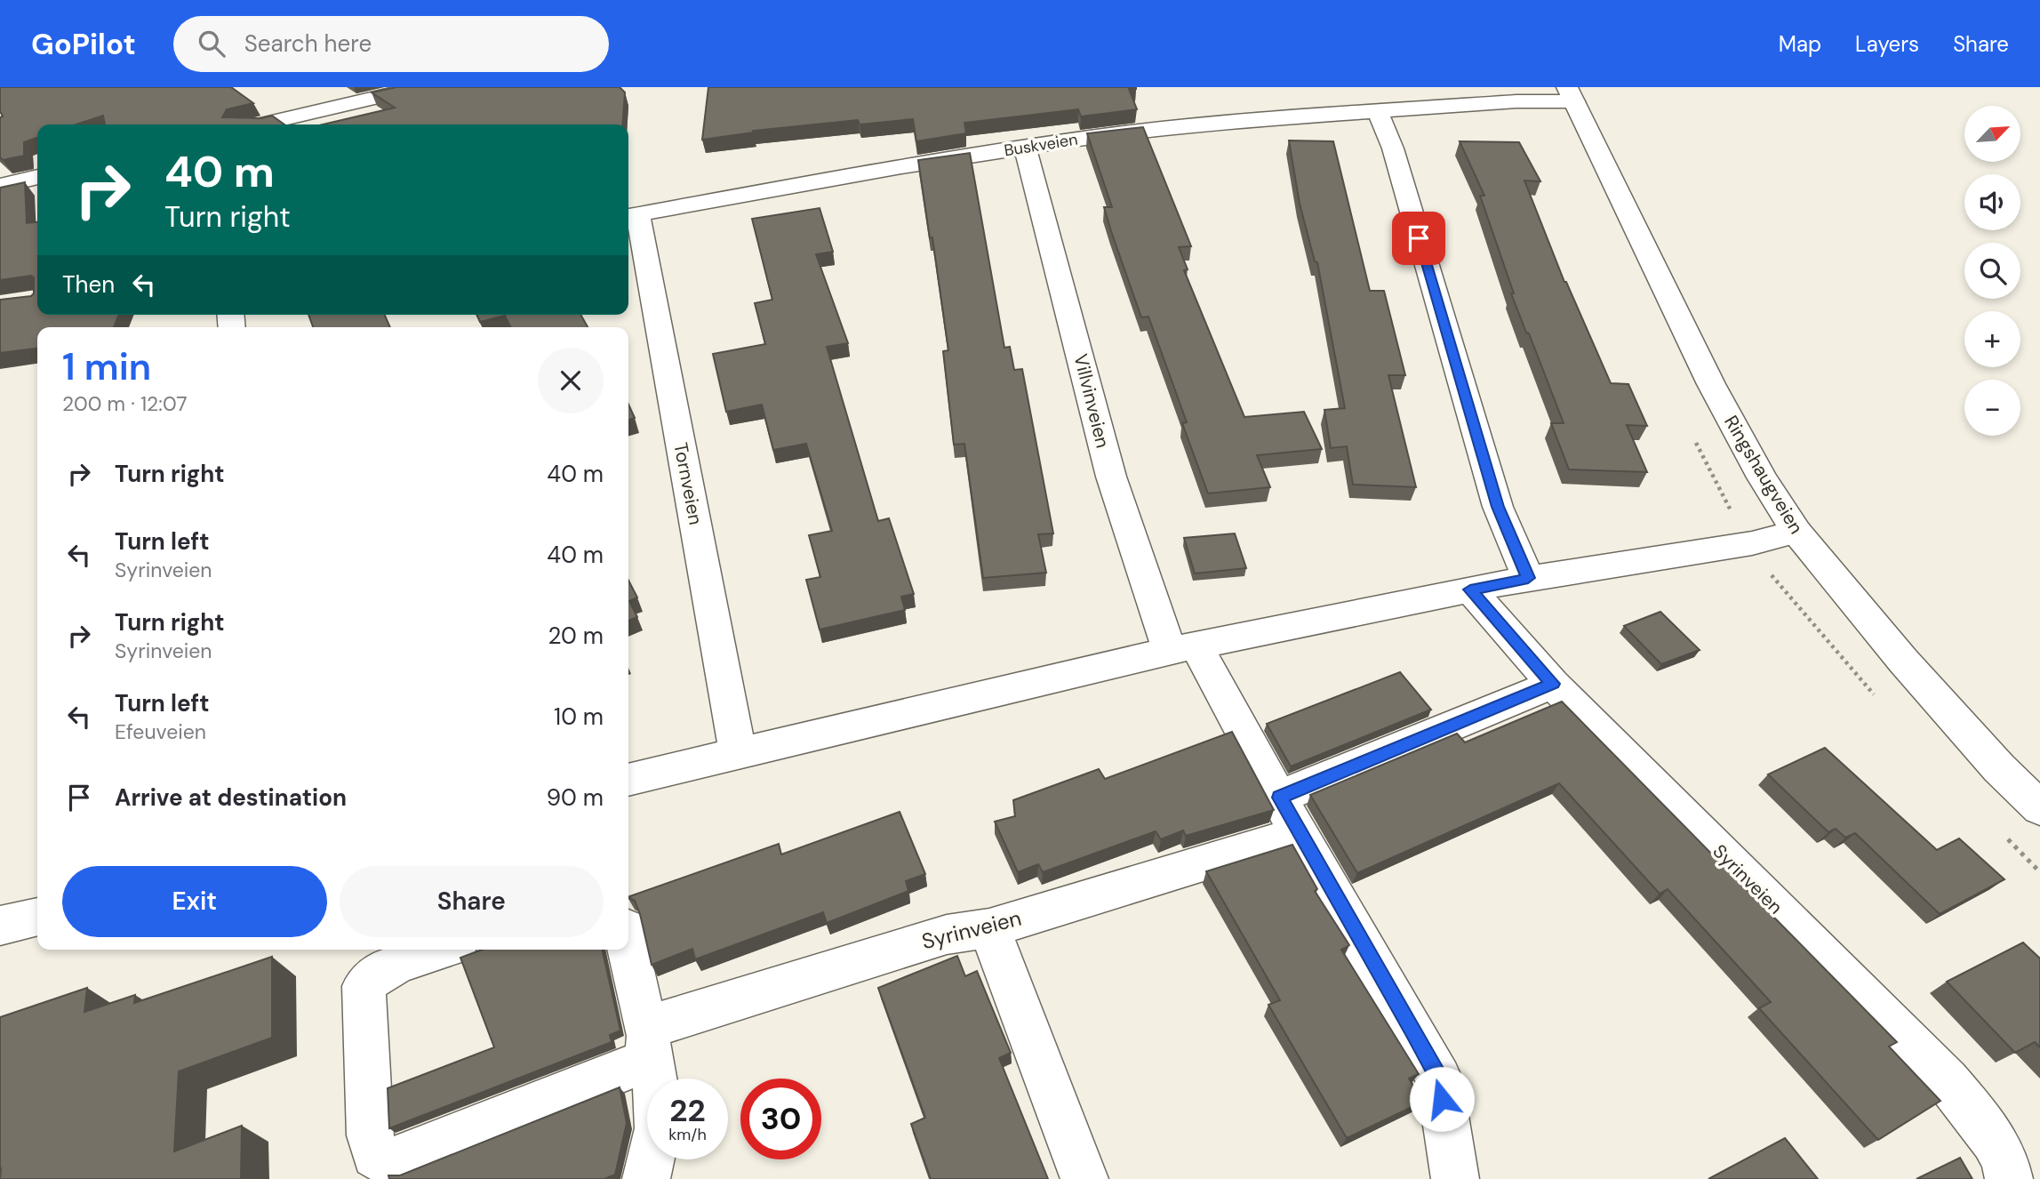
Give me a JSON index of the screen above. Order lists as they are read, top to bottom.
{
  "streets": {
    "street": [
      "Buskveien",
      "Villvinveien",
      "Ringshaugveien",
      "Tornveien",
      "Syrinveien"
    ]
  },
  "crossings": [
    ["Buskveien", "Villvinveien"],
    ["Buskveien", "Ringshaugveien"],
    ["Buskveien", "Tornveien"]
  ],
  "north": "top right",
  "page": {
    "header": "GoPilot",
    "search": "Search here",
    "nav": ["Map", "Layers", "Share"],
    "map_buttons": ["+", "−"],
    "turn": ["40 m", "Turn right"],
    "then": "Then",
    "heading": ["1 min", "200 m · 12:07"],
    "list": [
      {
        "name": "Turn right",
        "value": "40 m"
      },
      {
        "name": "Turn left",
        "note": "Syrinveien",
        "value": "40 m"
      },
      {
        "name": "Turn right",
        "note": "Syrinveien",
        "value": "20 m"
      },
      {
        "name": "Turn left",
        "note": "Efeuveien",
        "value": "10 m"
      },
      {
        "name": "Arrive at destination",
        "value": "90 m"
      }
    ],
    "buttons": ["Exit", "Share"],
    "speed": "22 km/h",
    "limit": "30"
  }
}
